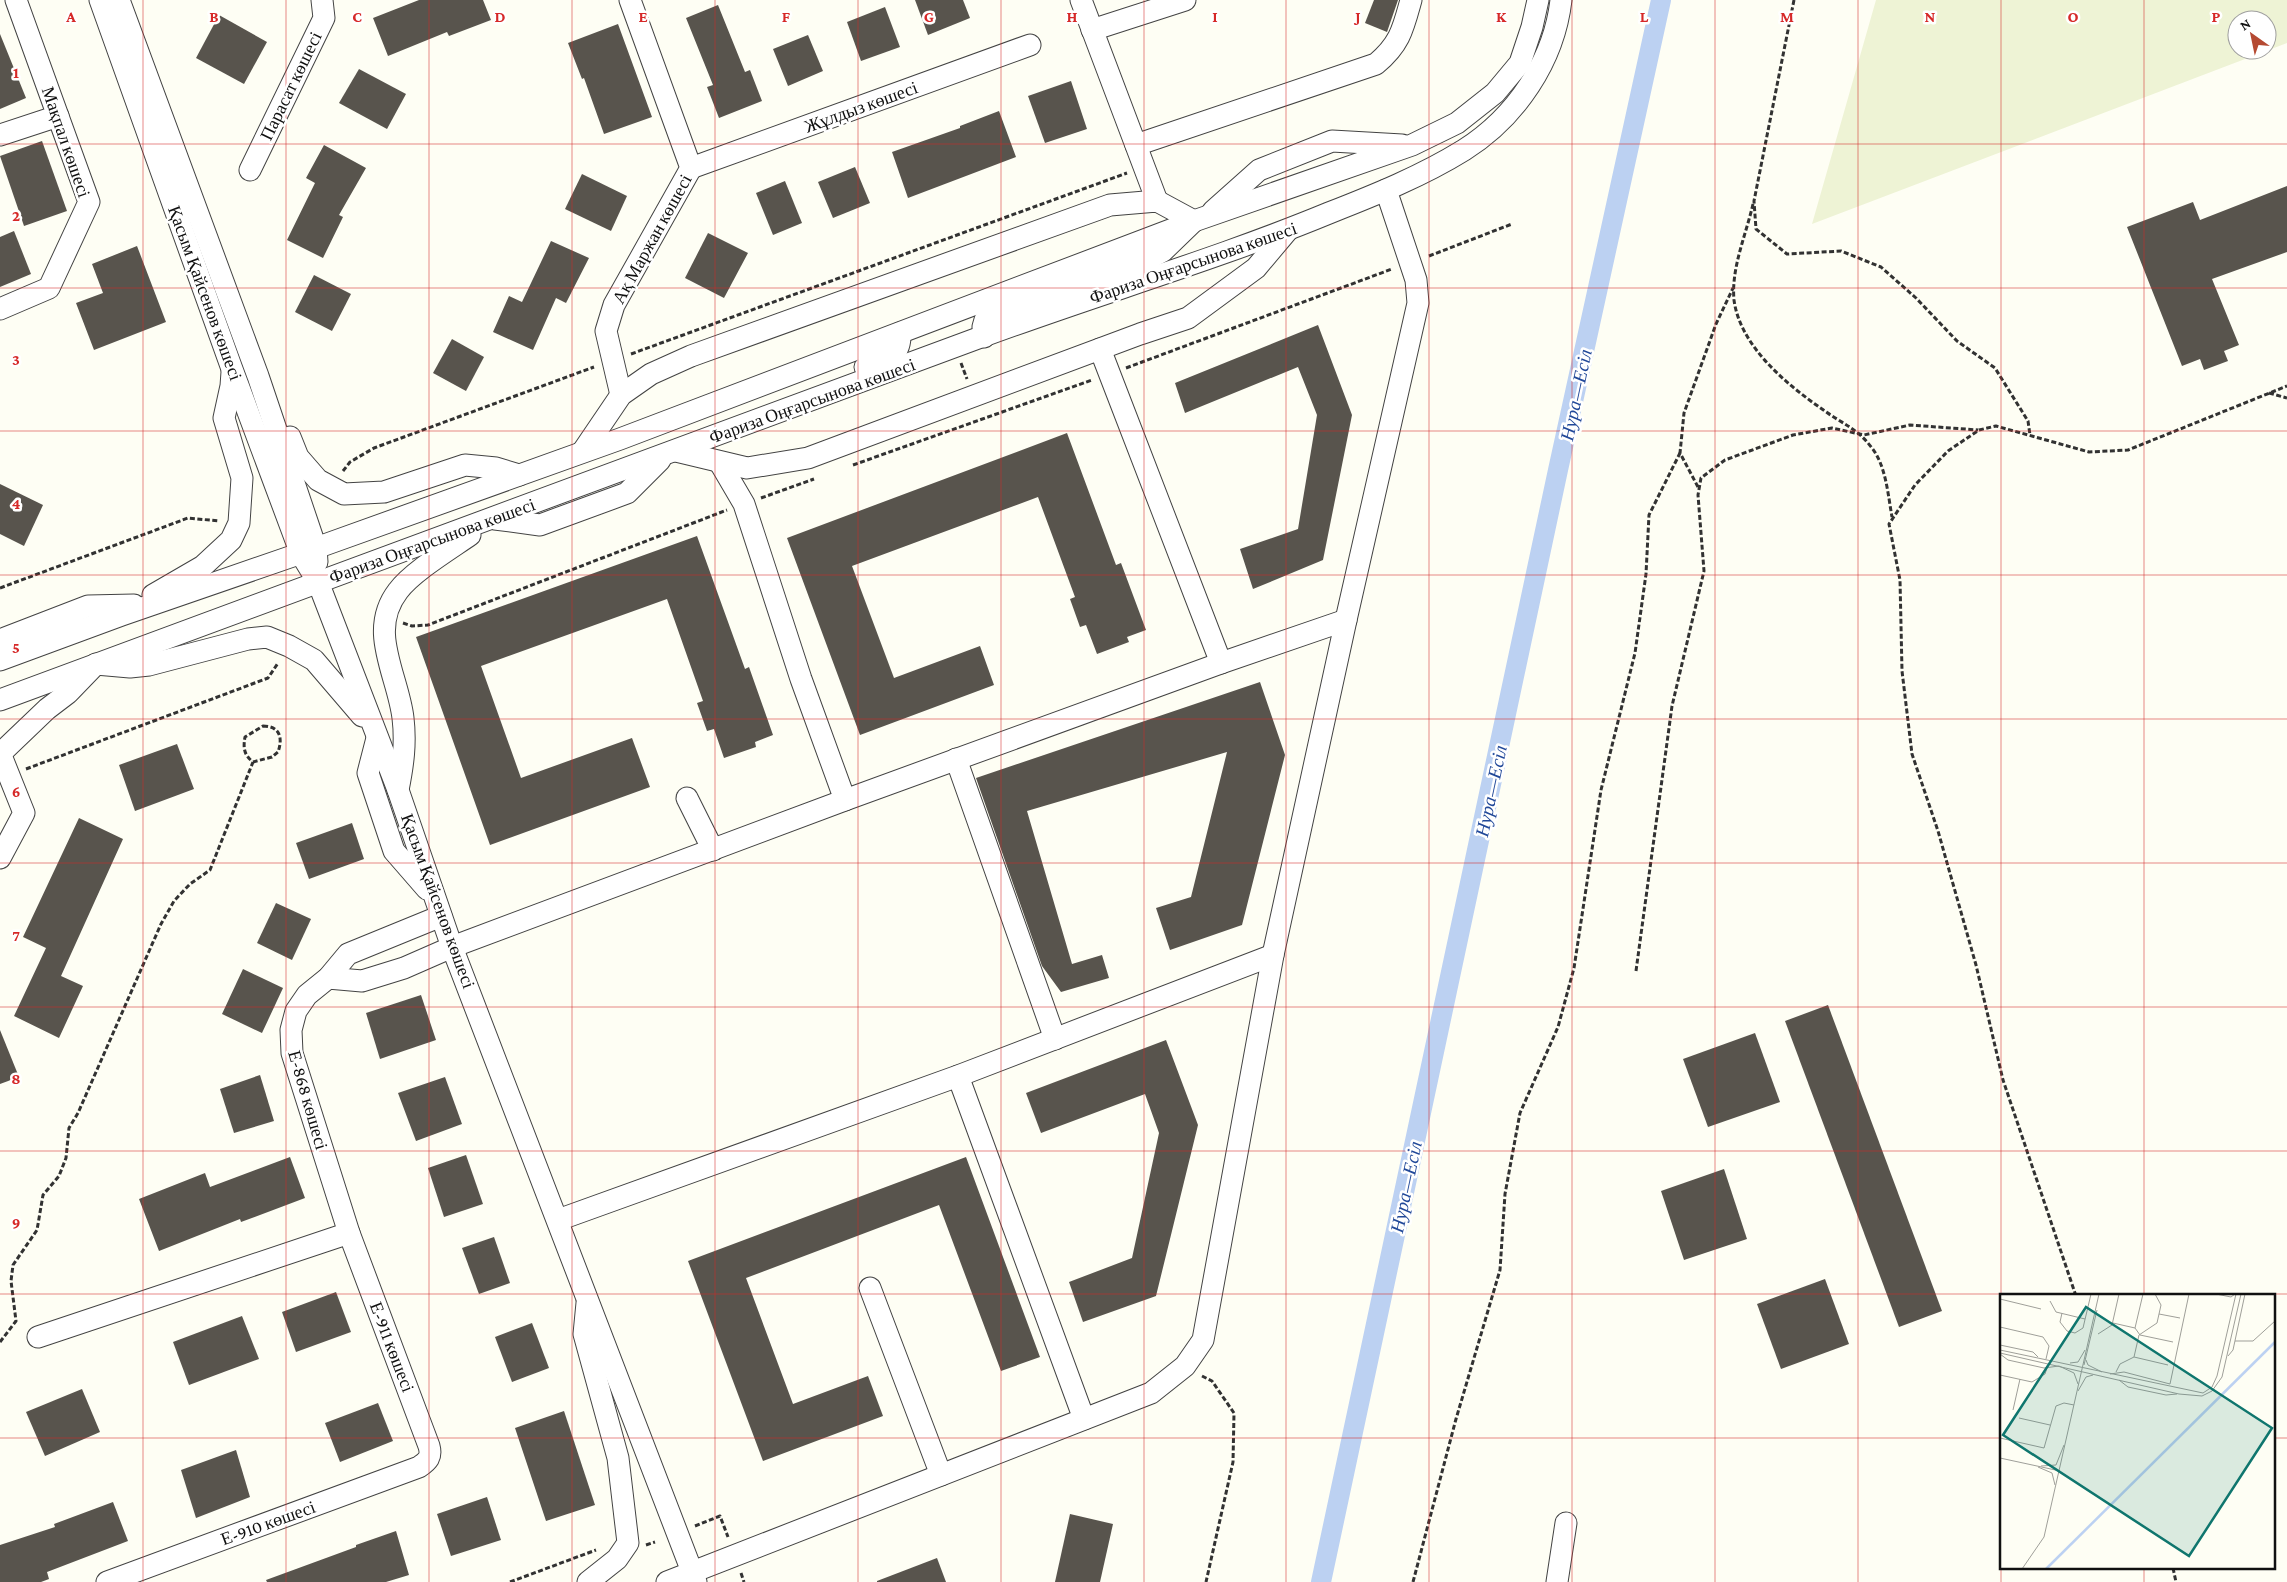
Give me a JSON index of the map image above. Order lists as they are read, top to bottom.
{
  "streets": {
    "street": [
      "Парасат көшесі",
      "Жұлдыз көшесі",
      "Мақпал көшесі",
      "Ақ Маржан көшесі",
      "Фариза Оңғарсынова көшесі",
      "Қасым Қайсенов көшесі",
      "Е-868 көшесі",
      "Е-911 көшесі",
      "Е-910 көшесі"
    ]
  },
  "crossings": [
    ["Жұлдыз көшесі", "Ақ Маржан көшесі"],
    ["Фариза Оңғарсынова көшесі", "Қасым Қайсенов көшесі"],
    ["Қасым Қайсенов көшесі", "Е-868 көшесі"],
    ["Е-868 көшесі", "Е-911 көшесі"],
    ["Е-911 көшесі", "Е-910 көшесі"]
  ],
  "water": ["Нура—Есіл"],
  "north": "top left",
  "grid": {
    "columns": [
      "A",
      "B",
      "C",
      "D",
      "E",
      "F",
      "G",
      "H",
      "I",
      "J",
      "K",
      "L",
      "M",
      "N",
      "O",
      "P"
    ],
    "rows": [
      "1",
      "2",
      "3",
      "4",
      "5",
      "6",
      "7",
      "8",
      "9"
    ]
  }
}
